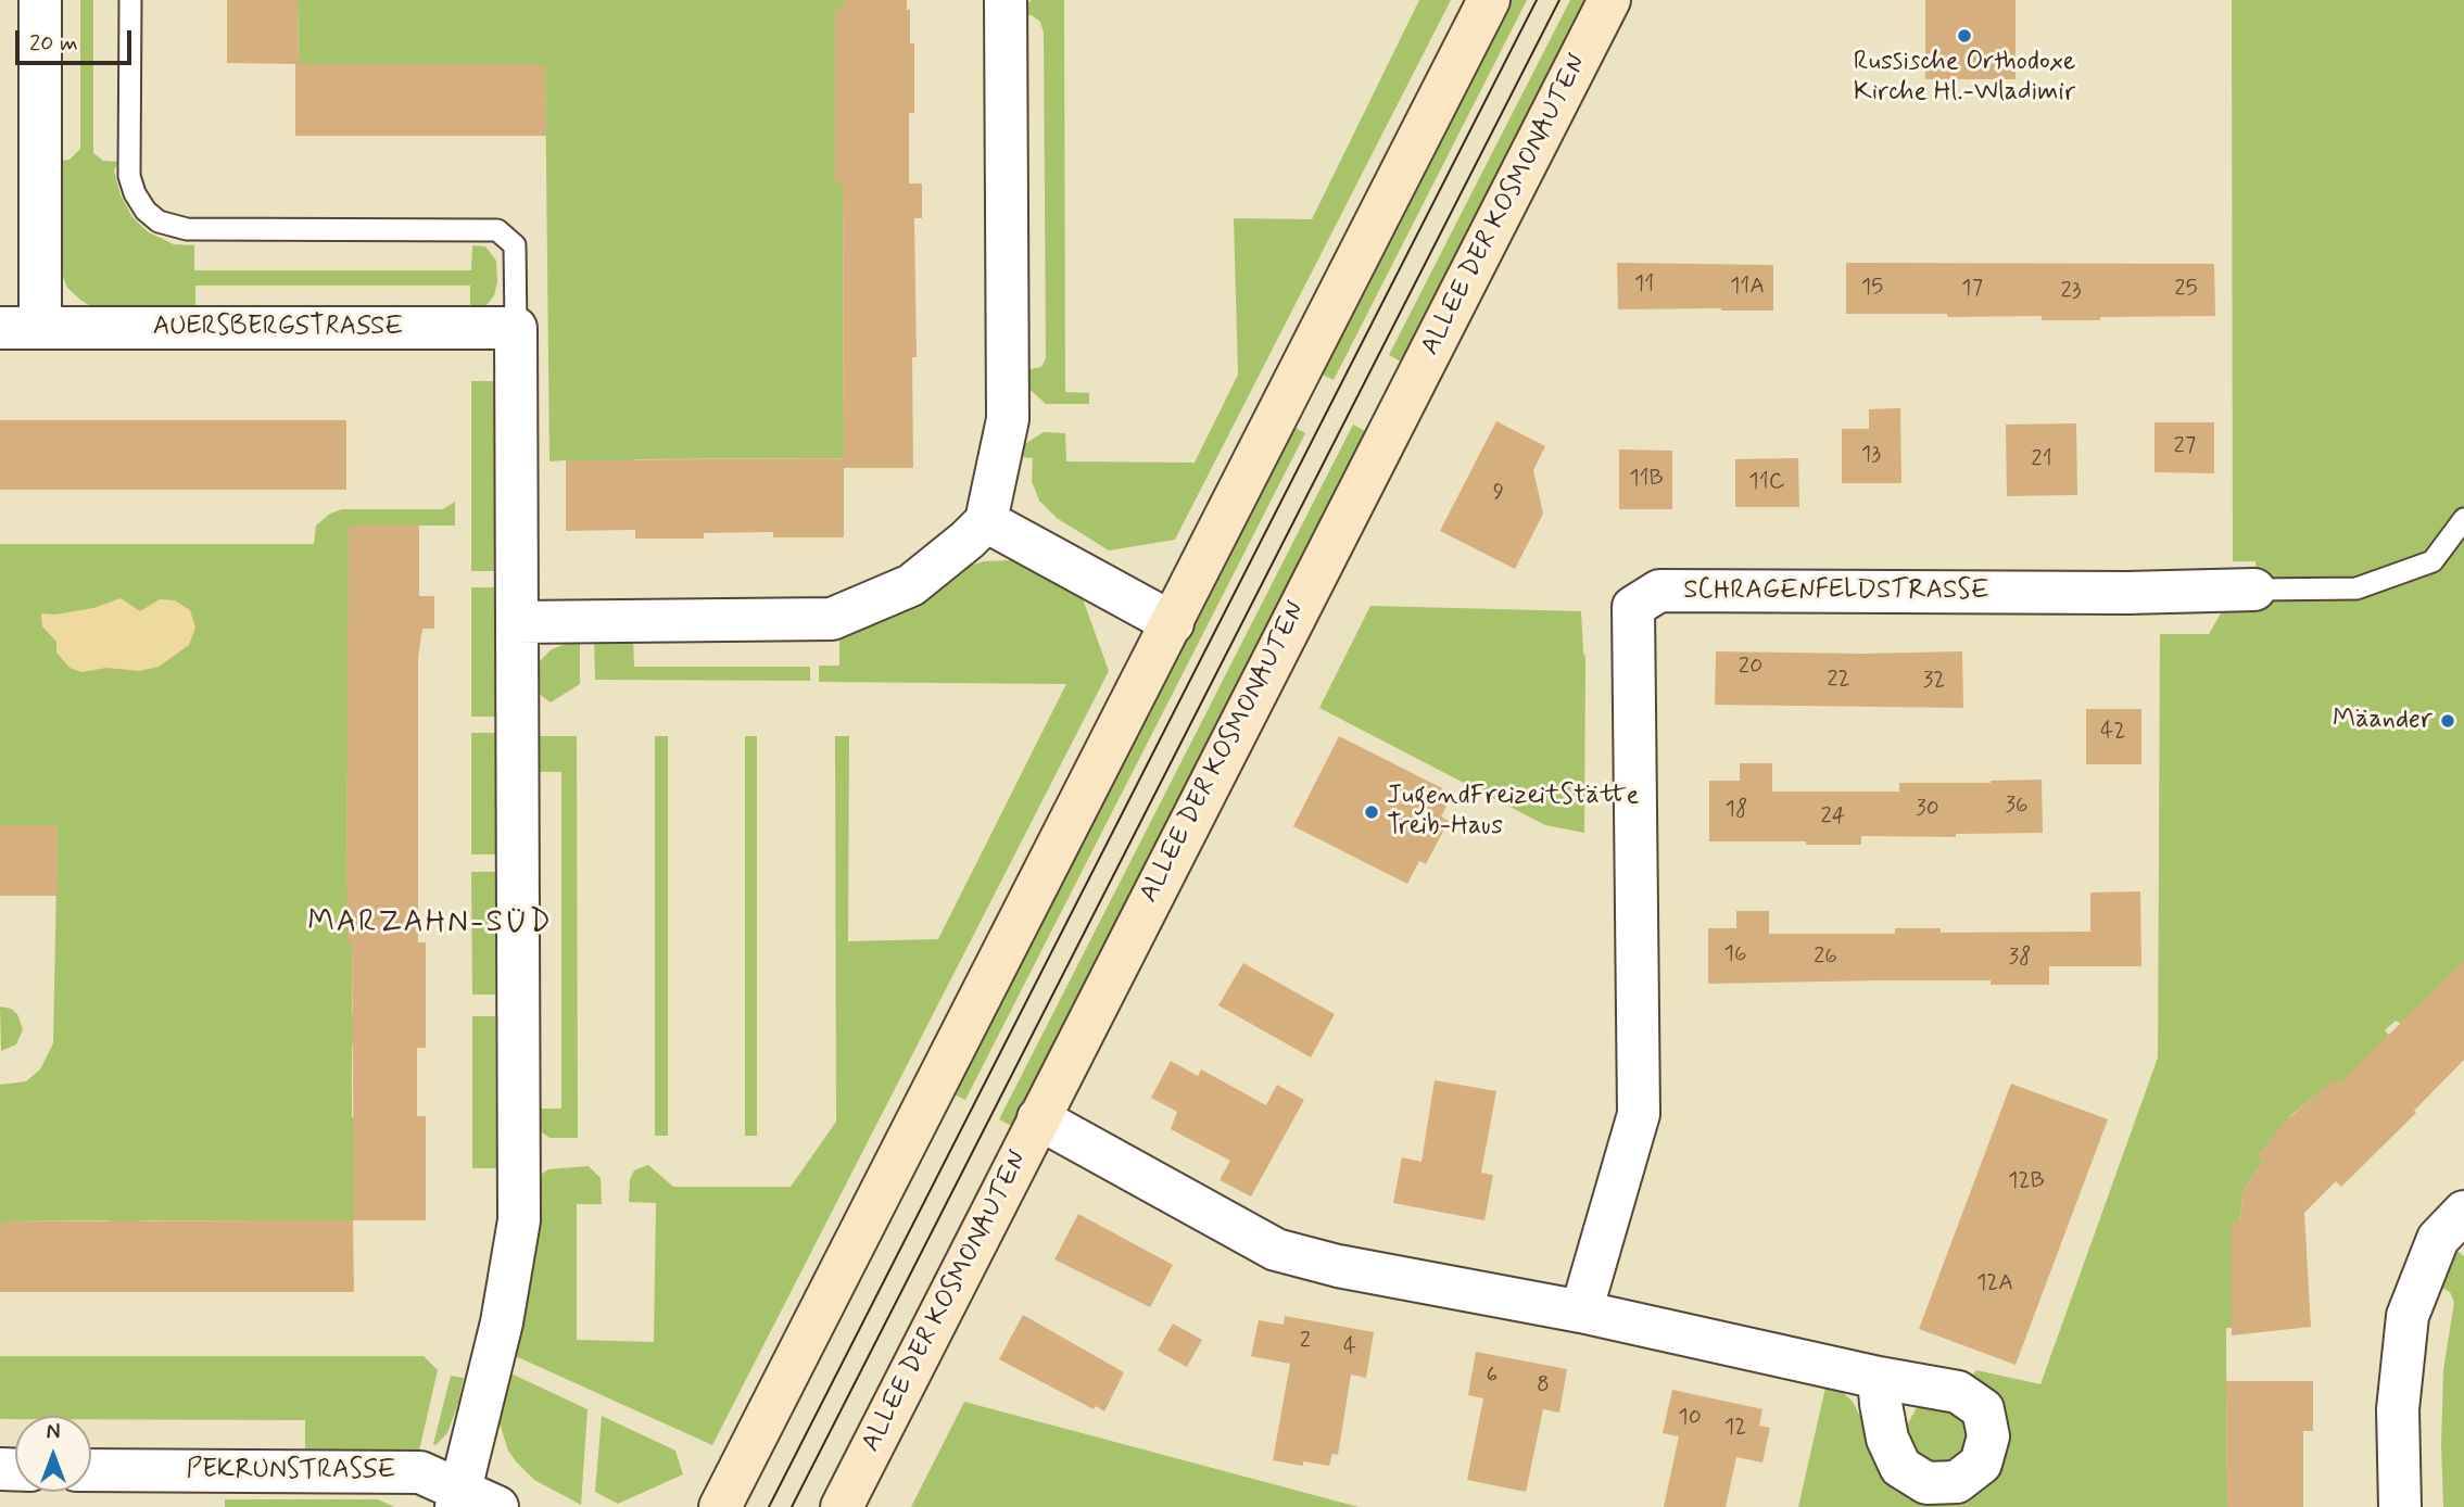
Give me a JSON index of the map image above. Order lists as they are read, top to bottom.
{
  "streets": {
    "main road": ["ALLEE DER KOSMONAUTEN"],
    "street": ["AUERSBERGSTRASSE", "SCHRAGENFELDSTRASSE", "PEKRUNSTRASSE"]
  },
  "districts": ["MARZAHN-SÜD"],
  "places": ["Russische Orthodoxe Kirche Hl.-Wladimir", "Mäander", "JugendFreizeitStätte Treib-Haus"],
  "house_numbers": [
    "11",
    "11A",
    "15",
    "17",
    "25",
    "23",
    "27",
    "13",
    "21",
    "11B",
    "11C",
    "9",
    "20",
    "22",
    "32",
    "42",
    "36",
    "30",
    "18",
    "24",
    "16",
    "26",
    "38",
    "12B",
    "12A",
    "2",
    "4",
    "6",
    "8",
    "10",
    "12"
  ],
  "scale_bar": "20 m",
  "north": "top"
}
